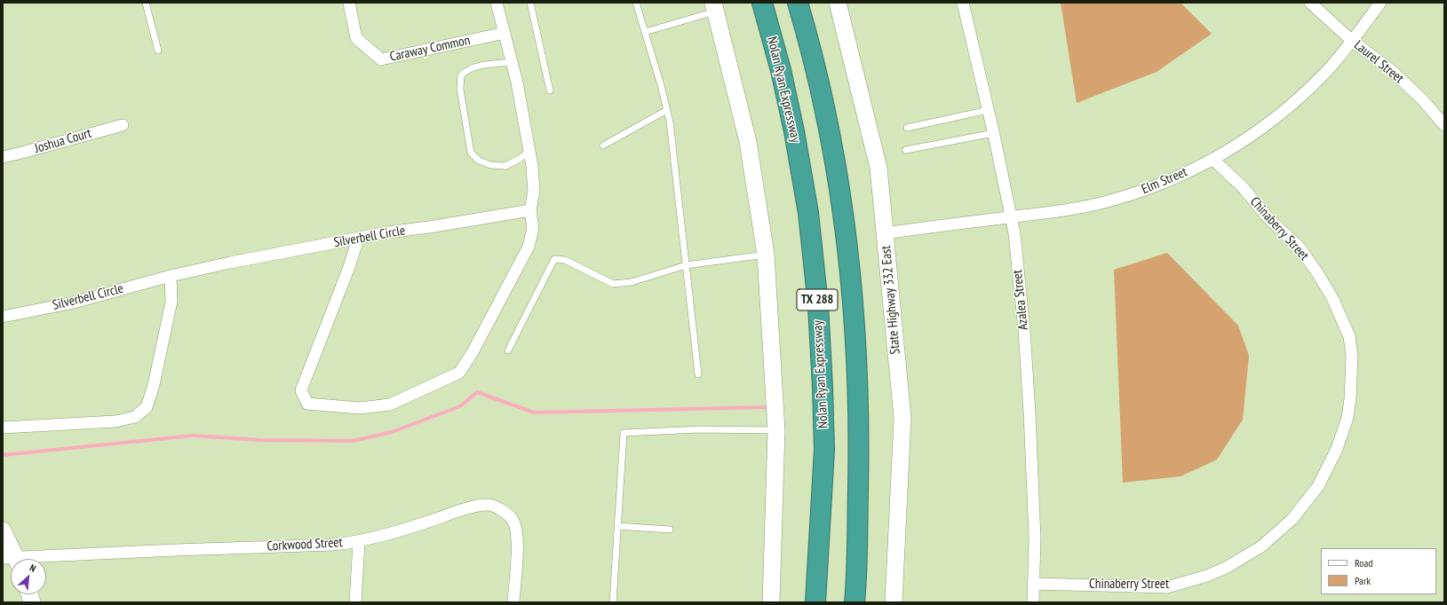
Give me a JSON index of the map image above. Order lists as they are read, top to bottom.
{
  "streets": {
    "highway": ["Nolan Ryan Expressway", "TX 288"],
    "main road": ["State Highway 332 East"],
    "street": [
      "Caraway Common",
      "Laurel Street",
      "Joshua Court",
      "Elm Street",
      "Chinaberry Street",
      "Silverbell Circle",
      "Azalea Street",
      "Corkwood Street"
    ]
  },
  "crossings": [
    ["Laurel Street", "Elm Street"],
    ["Elm Street", "Chinaberry Street"],
    ["Elm Street", "State Highway 332 East"],
    ["Elm Street", "Azalea Street"],
    ["Chinaberry Street", "Azalea Street"]
  ],
  "legend": ["Road", "Park"],
  "north": "top right"
}
